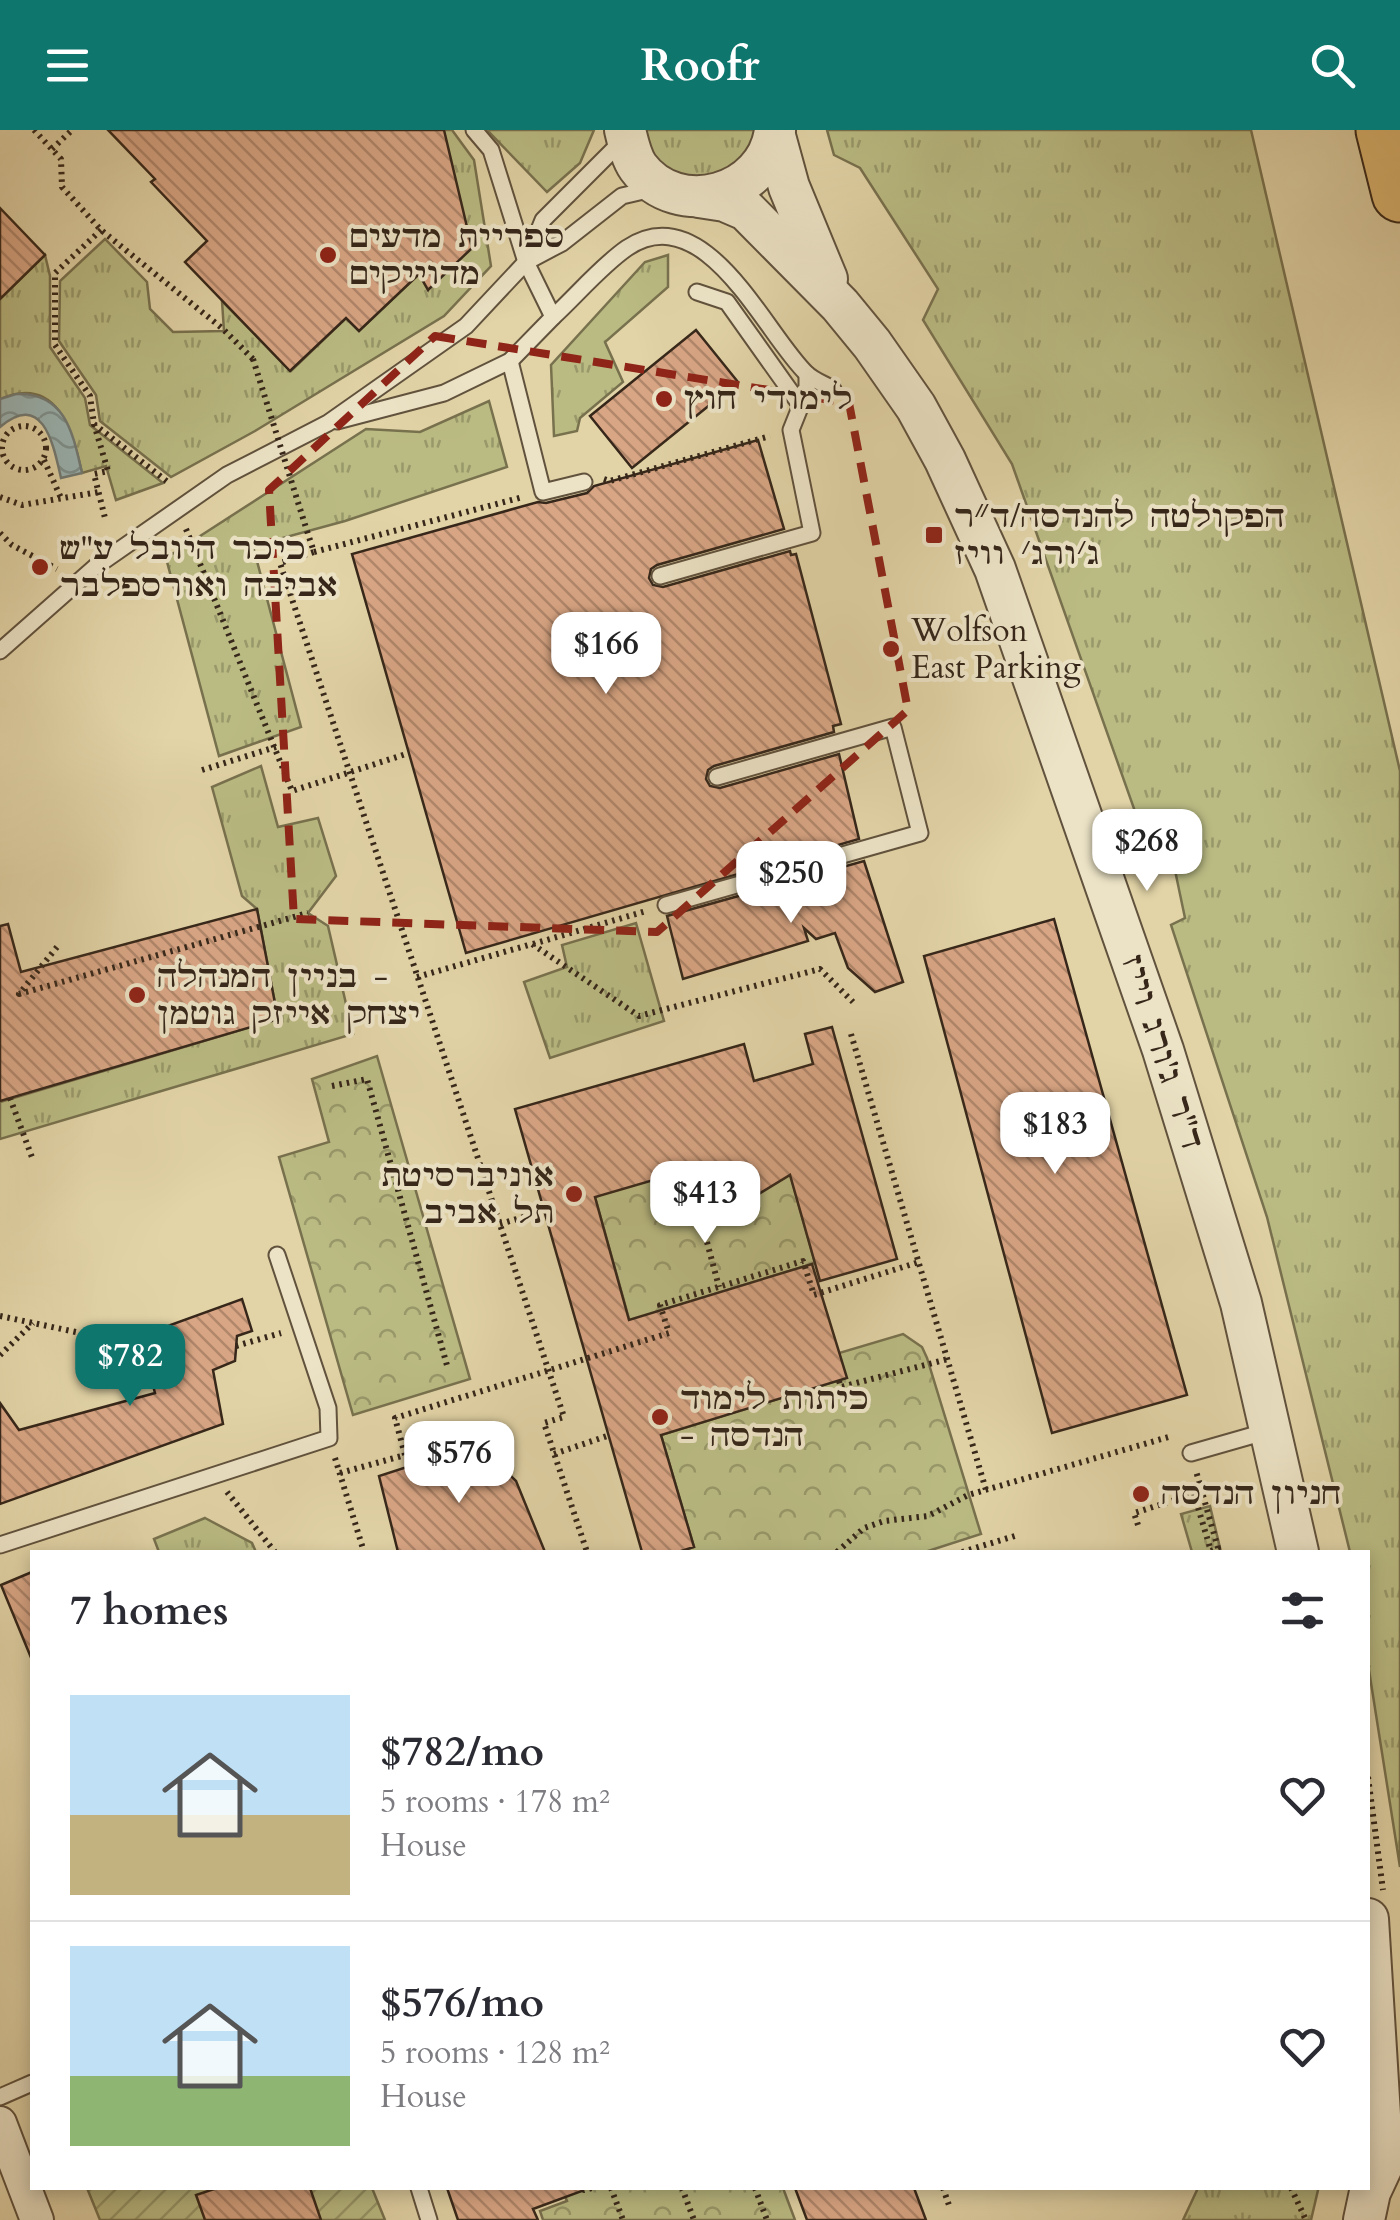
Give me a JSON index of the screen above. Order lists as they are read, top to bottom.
{
  "streets": {
    "street": ["ד\"ר ג'ורג וייז"]
  },
  "places": {
    "other": [
      "ספריית מדעים מדוייקים",
      "לימודי חוץ",
      "כיכר היובל ע\"ש אביבה ואורספלבר",
      "Wolfson East Parking",
      "בניין המנהלה - יצחק אייזק גוטמן",
      "אוניברסיטת תל אביב",
      "כיתות לימוד - הנדסה",
      "חניון הנדסה"
    ],
    "transit": ["הפקולטה להנדסה/ד״ר ג׳ורג׳ וויז"]
  },
  "page": {
    "header": "Roofr",
    "price": [
      "$166",
      "$268",
      "$250",
      "$183",
      "$413",
      "$782",
      "$576"
    ],
    "heading": "7 homes",
    "list": [
      {
        "name": "$782/mo",
        "note": "5 rooms · 178 m² · House"
      },
      {
        "name": "$576/mo",
        "note": "5 rooms · 128 m² · House"
      }
    ]
  }
}
